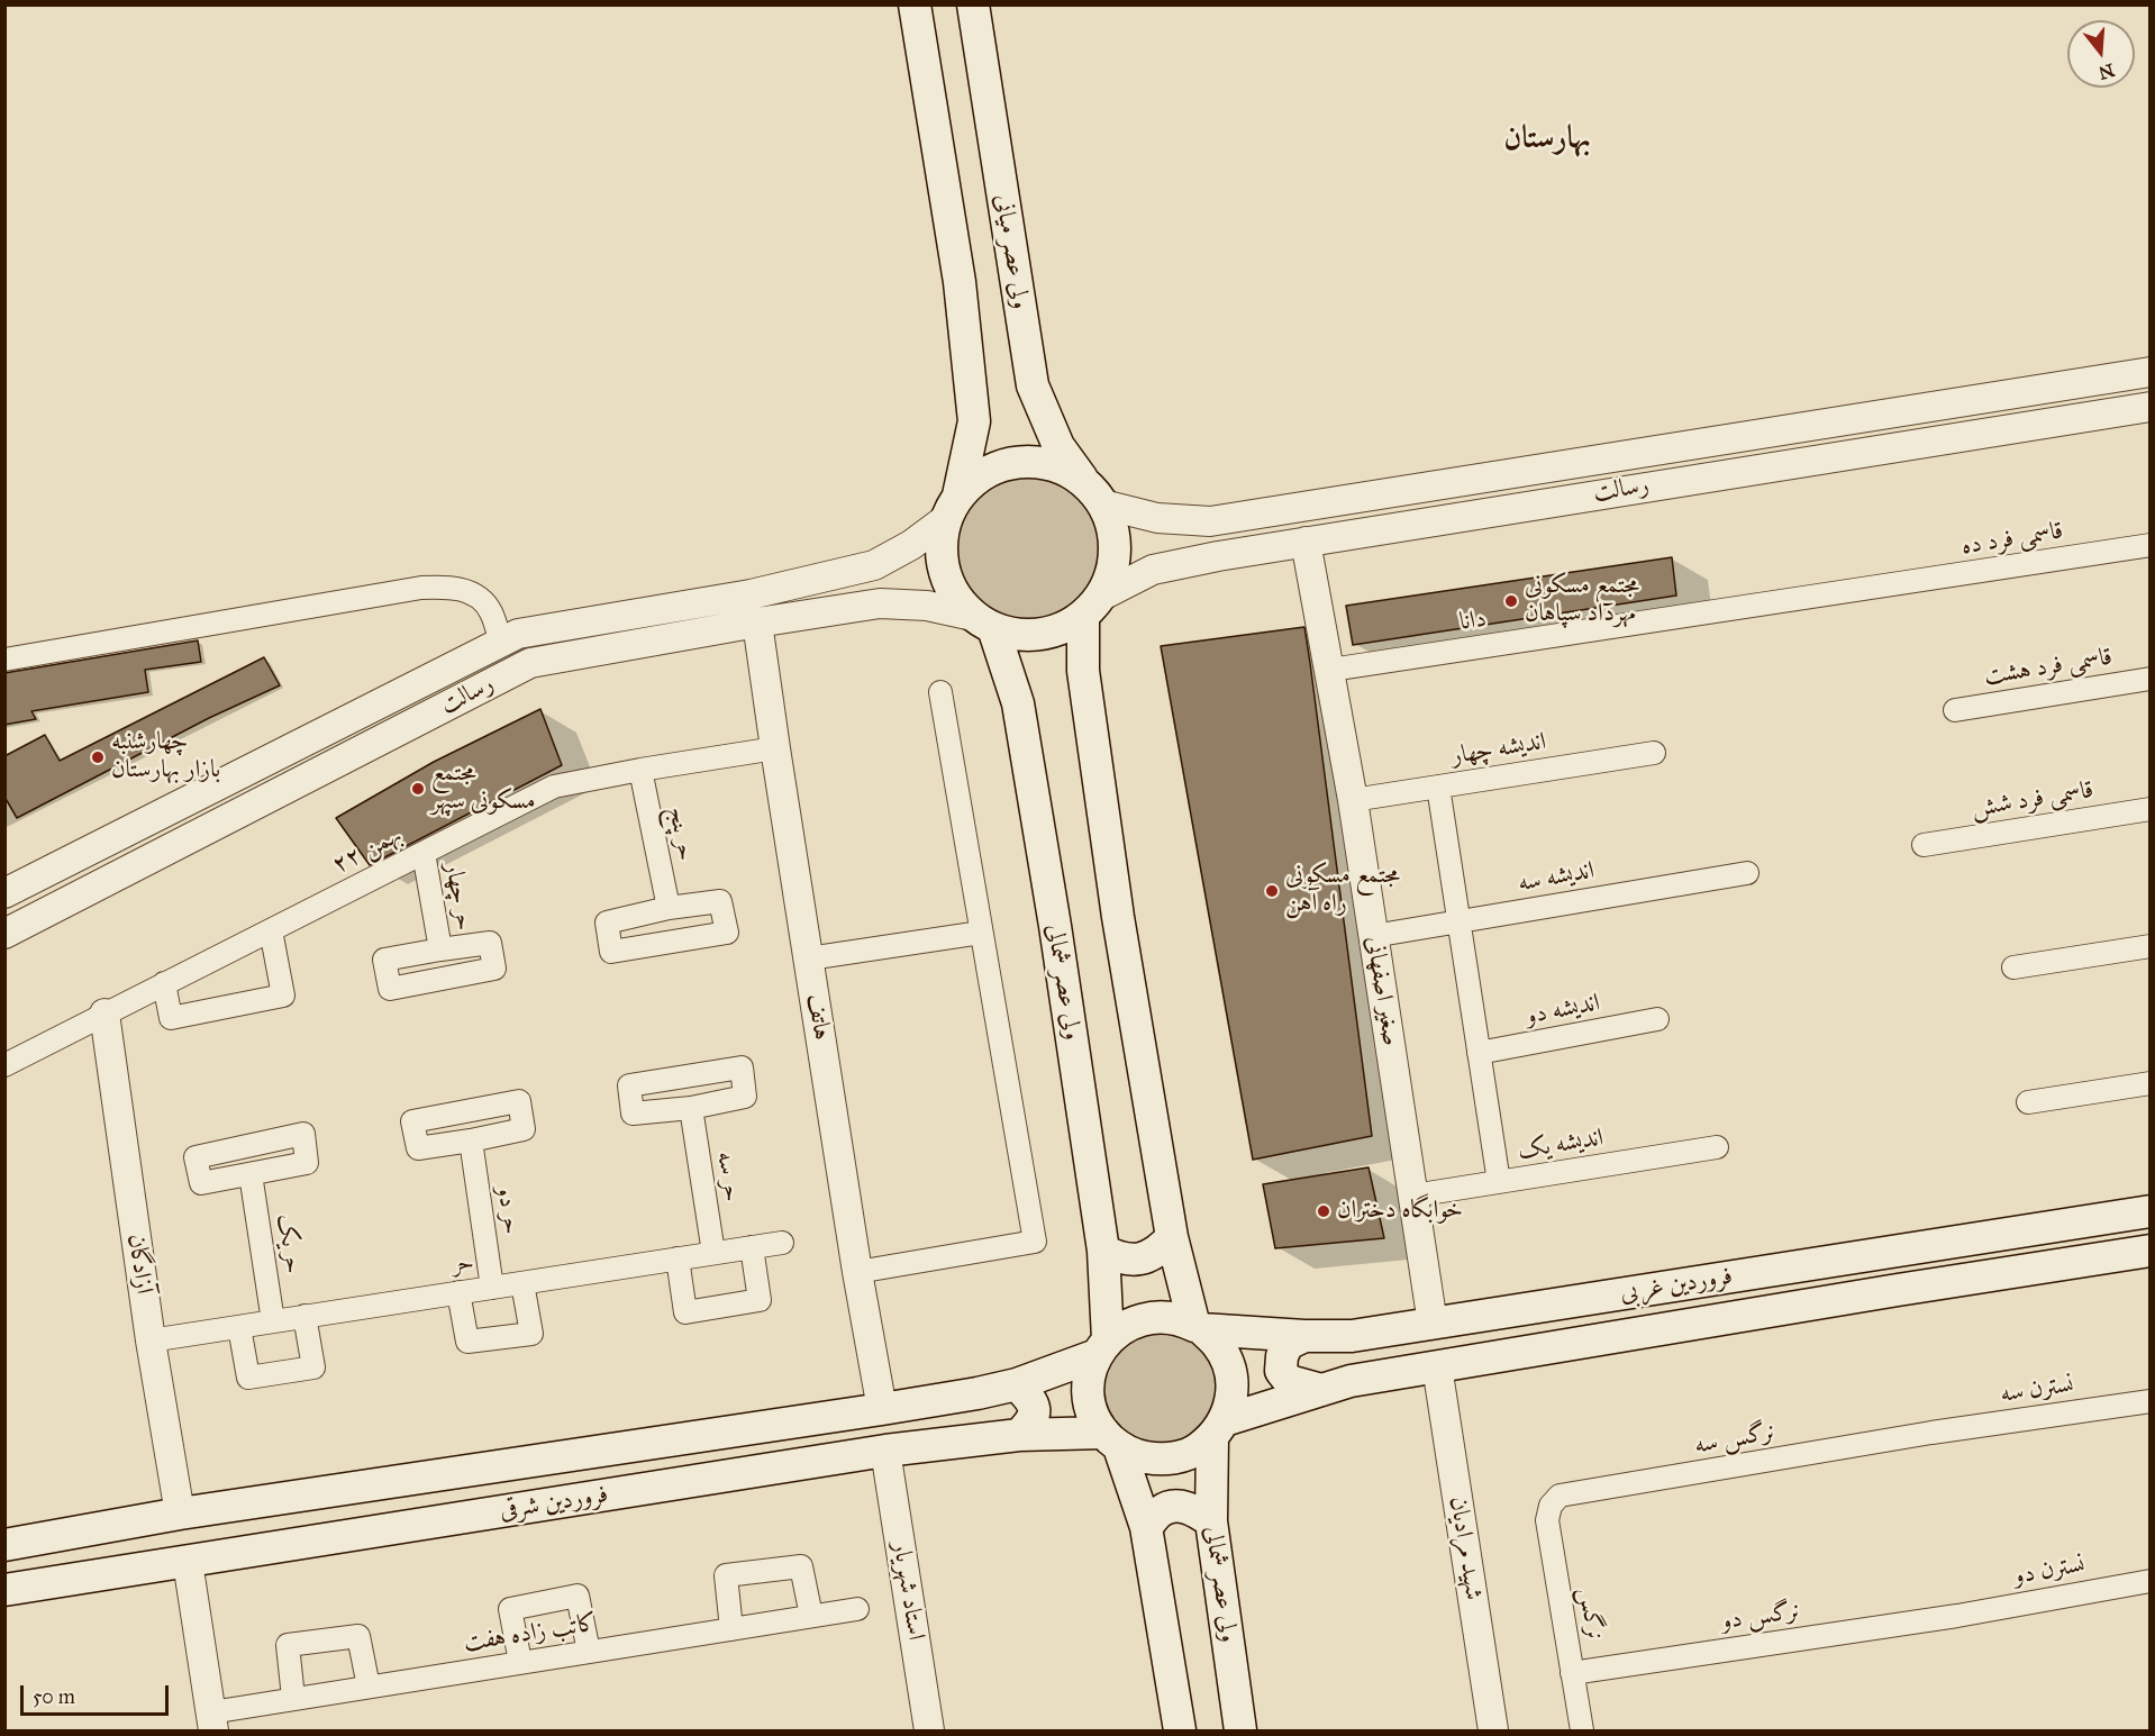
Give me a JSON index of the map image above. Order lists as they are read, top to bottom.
{
  "streets": {
    "main road": [
      "ولی عصر میانی",
      "ولی عصر شمالی",
      "فروردین غربی",
      "فروردین شرقی"
    ],
    "street": [
      "رسالت",
      "قاسمی فرد ده",
      "دانا",
      "قاسمی فرد هشت",
      "اندیشه چهار",
      "قاسمی فرد شش",
      "حر پنج",
      "۲۲ بهمن",
      "اندیشه سه",
      "حر چهار",
      "صغیر اصفهانی",
      "اندیشه دو",
      "هاتف",
      "اندیشه یک",
      "حر سه",
      "حر دو",
      "حر یک",
      "آزادگان",
      "حر",
      "نسترن سه",
      "نرگس سه",
      "شهید مرادیان",
      "نسترن دو",
      "استاد شهریار",
      "نرگس",
      "نرگس دو",
      "کاتب زاده هفت"
    ]
  },
  "crossings": [
    ["ولی عصر میانی", "رسالت"],
    ["ولی عصر میانی", "ولی عصر شمالی"],
    ["رسالت", "ولی عصر شمالی"],
    ["رسالت", "صغیر اصفهانی"],
    ["رسالت", "هاتف"],
    ["قاسمی فرد ده", "دانا"],
    ["دانا", "صغیر اصفهانی"],
    ["اندیشه چهار", "صغیر اصفهانی"],
    ["حر پنج", "۲۲ بهمن"],
    ["۲۲ بهمن", "حر چهار"],
    ["۲۲ بهمن", "هاتف"],
    ["۲۲ بهمن", "آزادگان"],
    ["اندیشه سه", "صغیر اصفهانی"],
    ["ولی عصر شمالی", "فروردین غربی"],
    ["ولی عصر شمالی", "فروردین شرقی"],
    ["صغیر اصفهانی", "اندیشه یک"],
    ["صغیر اصفهانی", "فروردین غربی"],
    ["هاتف", "فروردین شرقی"],
    ["حر سه", "حر"],
    ["حر دو", "حر"],
    ["حر یک", "حر"],
    ["آزادگان", "حر"],
    ["آزادگان", "فروردین شرقی"],
    ["فروردین غربی", "فروردین شرقی"],
    ["فروردین غربی", "شهید مرادیان"],
    ["نسترن سه", "نرگس سه"],
    ["نرگس سه", "نرگس"],
    ["فروردین شرقی", "استاد شهریار"],
    ["نسترن دو", "نرگس دو"],
    ["نرگس", "نرگس دو"]
  ],
  "districts": ["بهارستان"],
  "places": [
    "مجتمع مسکونی مهرداد سپاهان",
    "چهارشنبه بازار بهارستان",
    "مجتمع مسکونی سپهر",
    "مجتمع مسکونی راه آهن",
    "خوابگاه دختران"
  ],
  "scale_bar": "50 m",
  "north": "bottom"
}
